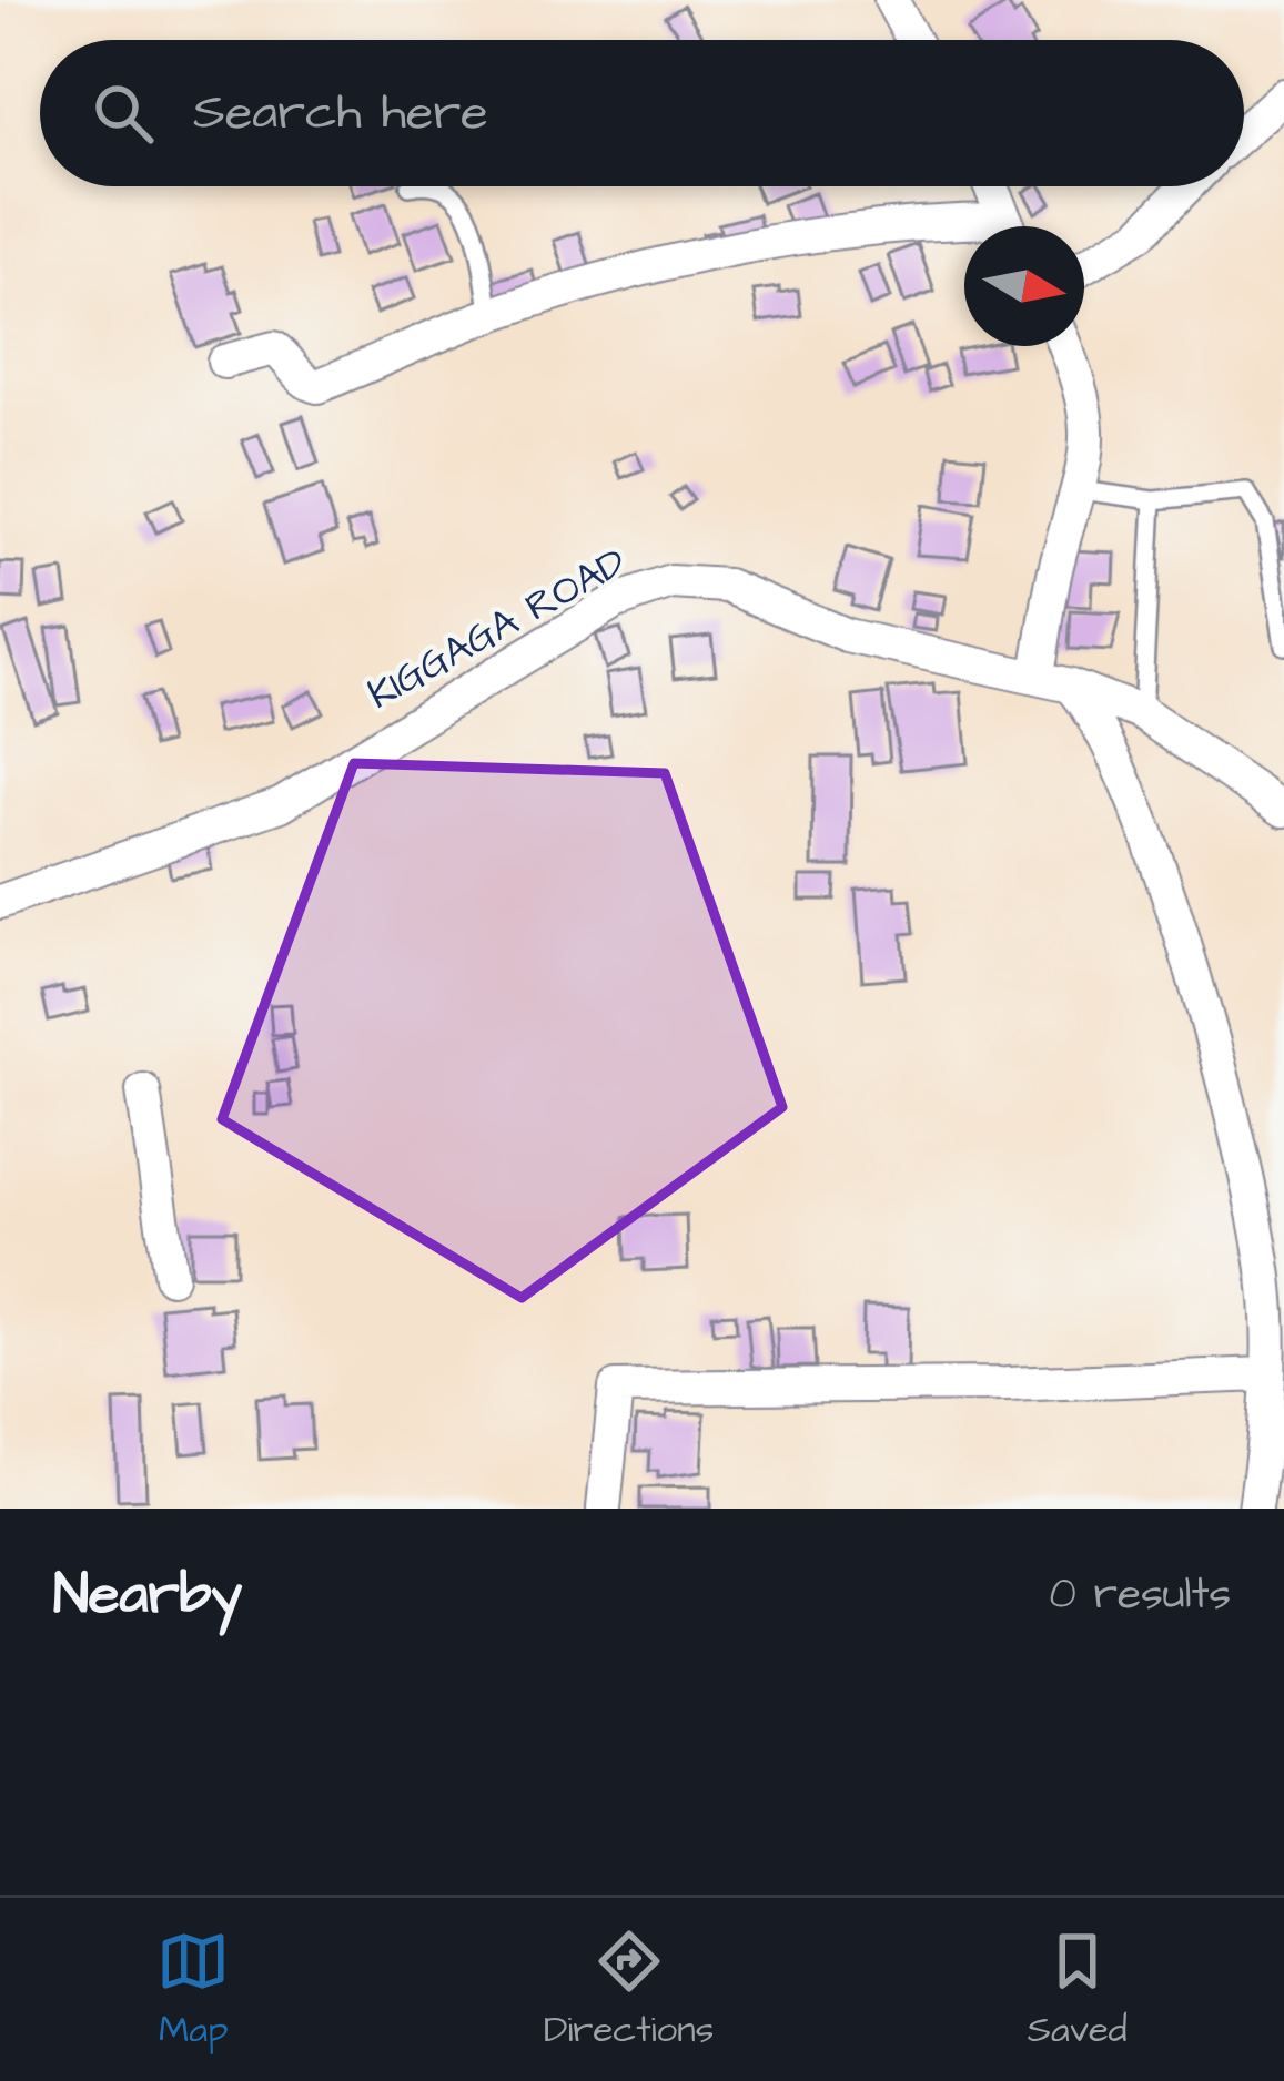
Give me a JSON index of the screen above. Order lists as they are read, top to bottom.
{
  "streets": {
    "street": ["KIGGAGA ROAD"]
  },
  "north": "right",
  "page": {
    "search": "Search here",
    "heading": ["Nearby", "0 results"],
    "nav": ["Map", "Directions", "Saved"]
  }
}
